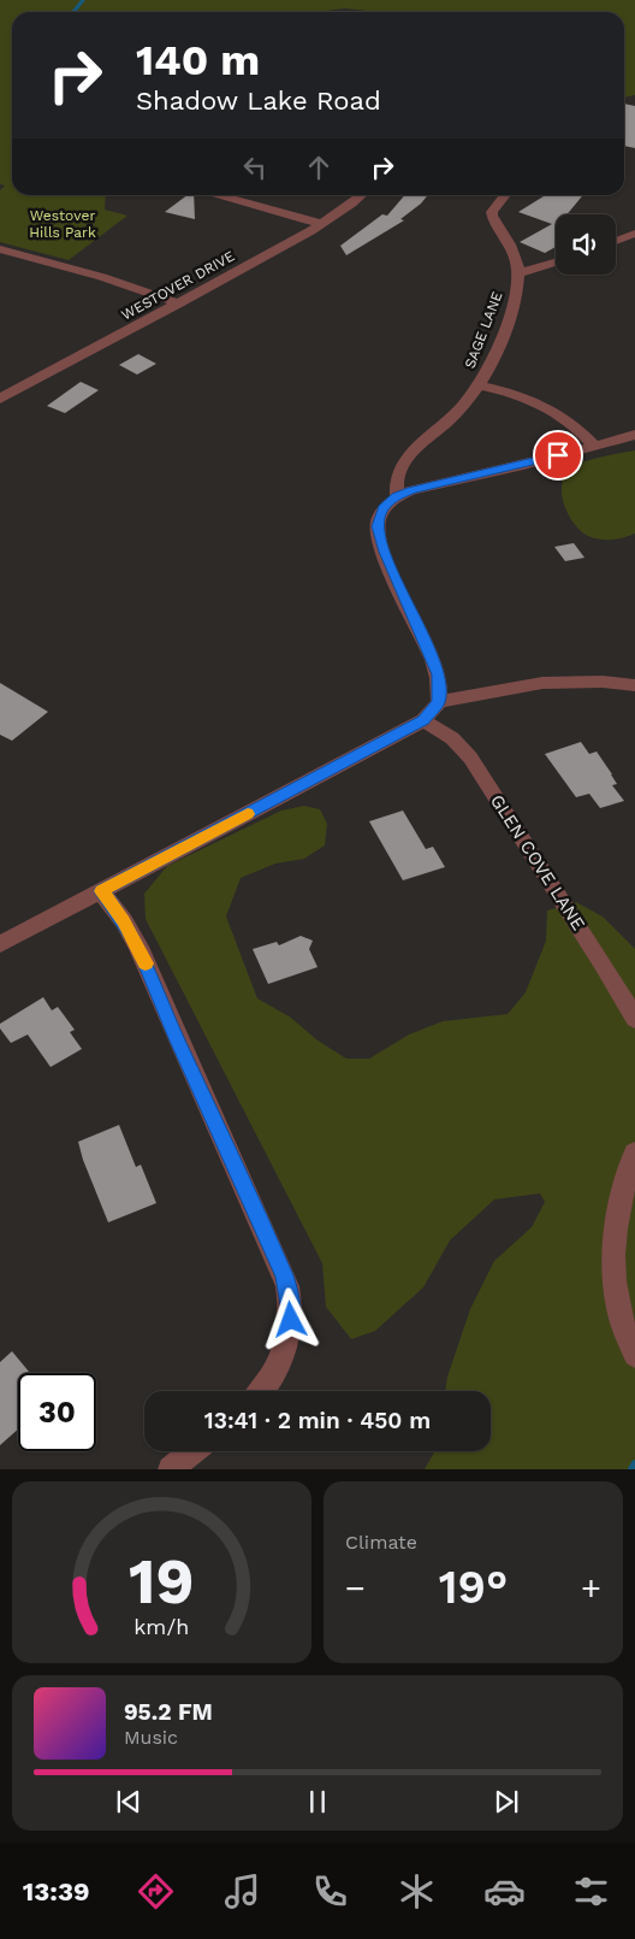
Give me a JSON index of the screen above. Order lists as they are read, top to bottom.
{
  "streets": {
    "street": ["WESTOVER DRIVE", "SAGE LANE", "GLEN COVE LANE"]
  },
  "parks": ["Westover Hills Park"],
  "page": {
    "turn": ["140 m", "Shadow Lake Road"],
    "limit": "30",
    "trip": "13:41 · 2 min · 450 m",
    "tile": "Climate",
    "heat": ["−", "19°", "+"],
    "song": ["95.2 FM", "Music"],
    "tabs": "13:39",
    "gauge": ["19", "km/h"]
  }
}
